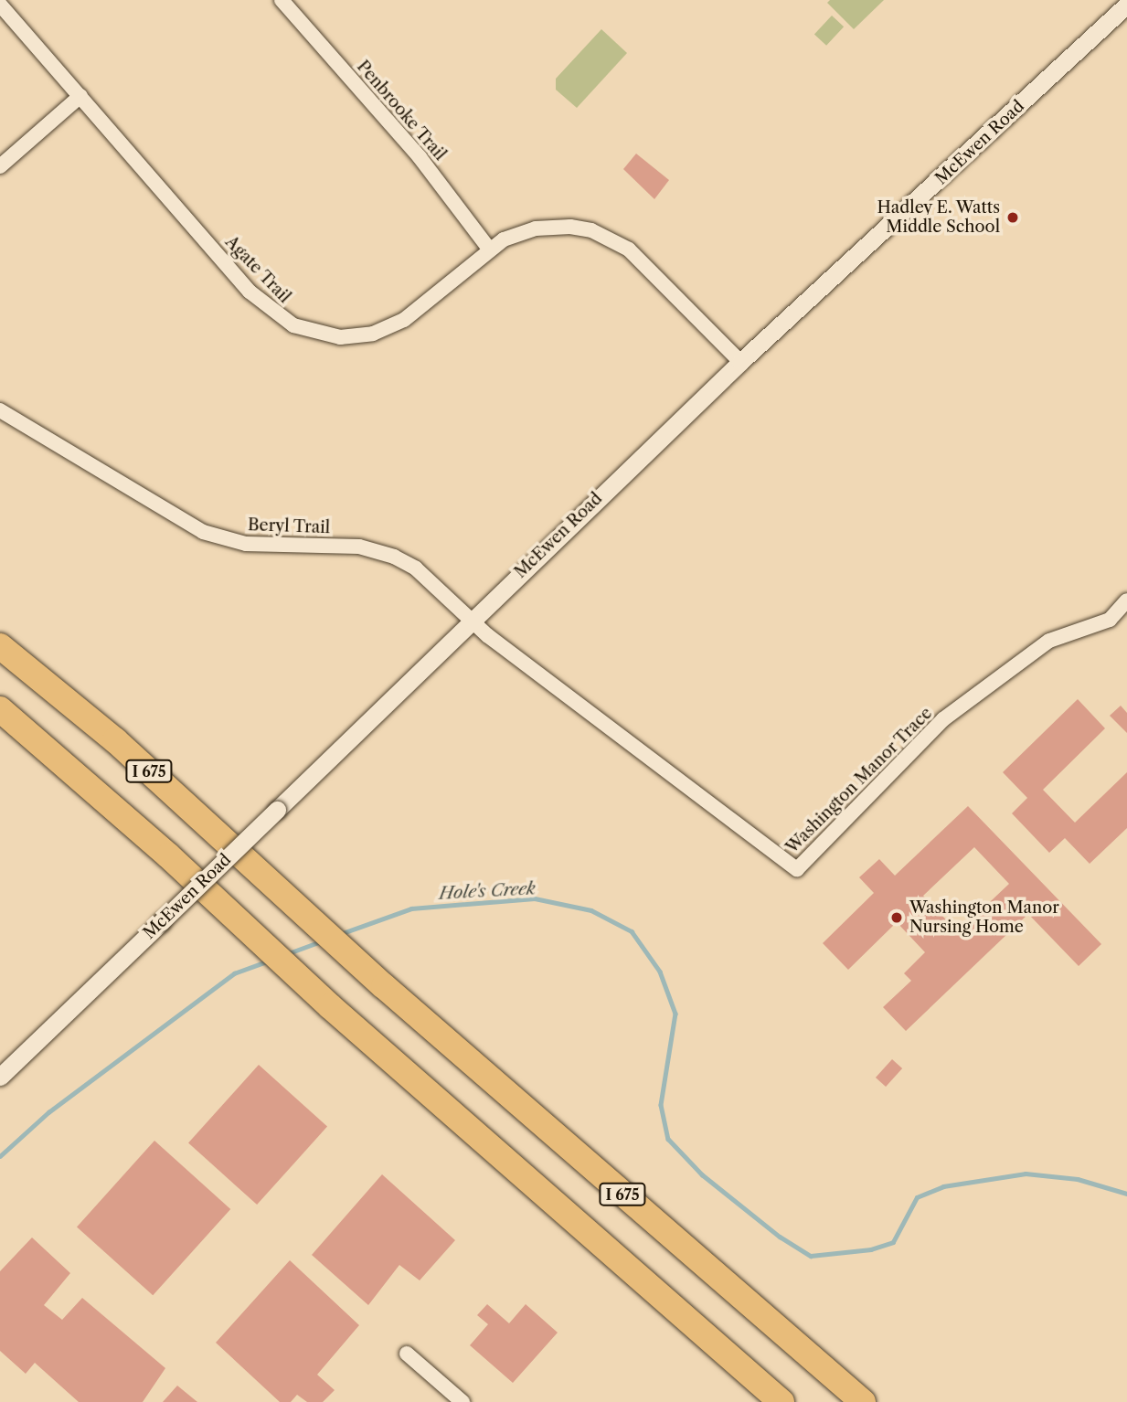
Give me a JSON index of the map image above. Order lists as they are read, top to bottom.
{
  "streets": {
    "highway": ["I 675"],
    "street": [
      "Penbrooke Trail",
      "McEwen Road",
      "Agate Trail",
      "Beryl Trail",
      "Washington Manor Trace"
    ]
  },
  "crossings": [
    ["Penbrooke Trail", "Agate Trail"],
    ["McEwen Road", "Agate Trail"],
    ["McEwen Road", "Beryl Trail"],
    ["McEwen Road", "Washington Manor Trace"],
    ["Beryl Trail", "Washington Manor Trace"]
  ],
  "water": ["Hole's Creek"],
  "places": ["Hadley E. Watts Middle School", "Washington Manor Nursing Home"]
}
